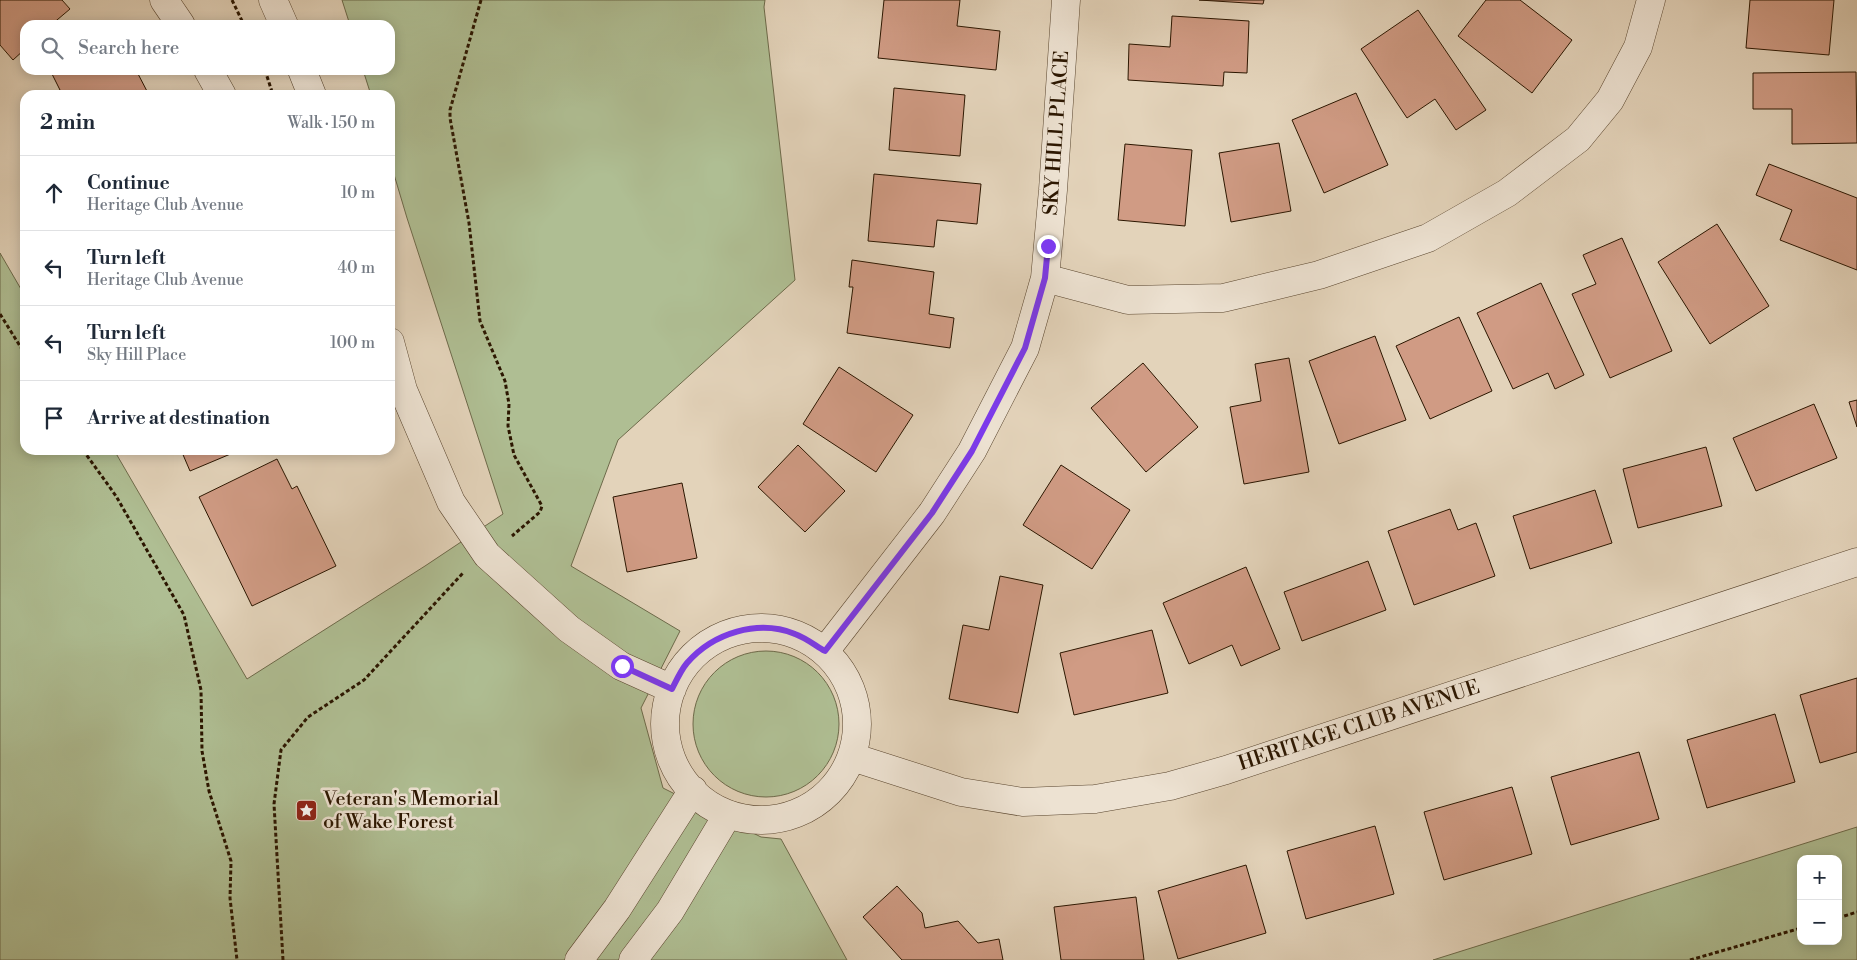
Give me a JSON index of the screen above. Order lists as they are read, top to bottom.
{
  "streets": {
    "street": ["SKY HILL PLACE", "HERITAGE CLUB AVENUE"]
  },
  "places": {
    "place": ["Veteran's Memorial of Wake Forest"]
  },
  "page": {
    "search": "Search here",
    "heading": ["2 min", "Walk · 150 m"],
    "list": [
      ["Continue", "Heritage Club Avenue", "10 m"],
      ["Turn left", "Heritage Club Avenue", "40 m"],
      ["Turn left", "Sky Hill Place", "100 m"],
      "Arrive at destination"
    ],
    "map_buttons": ["+", "−"]
  }
}
